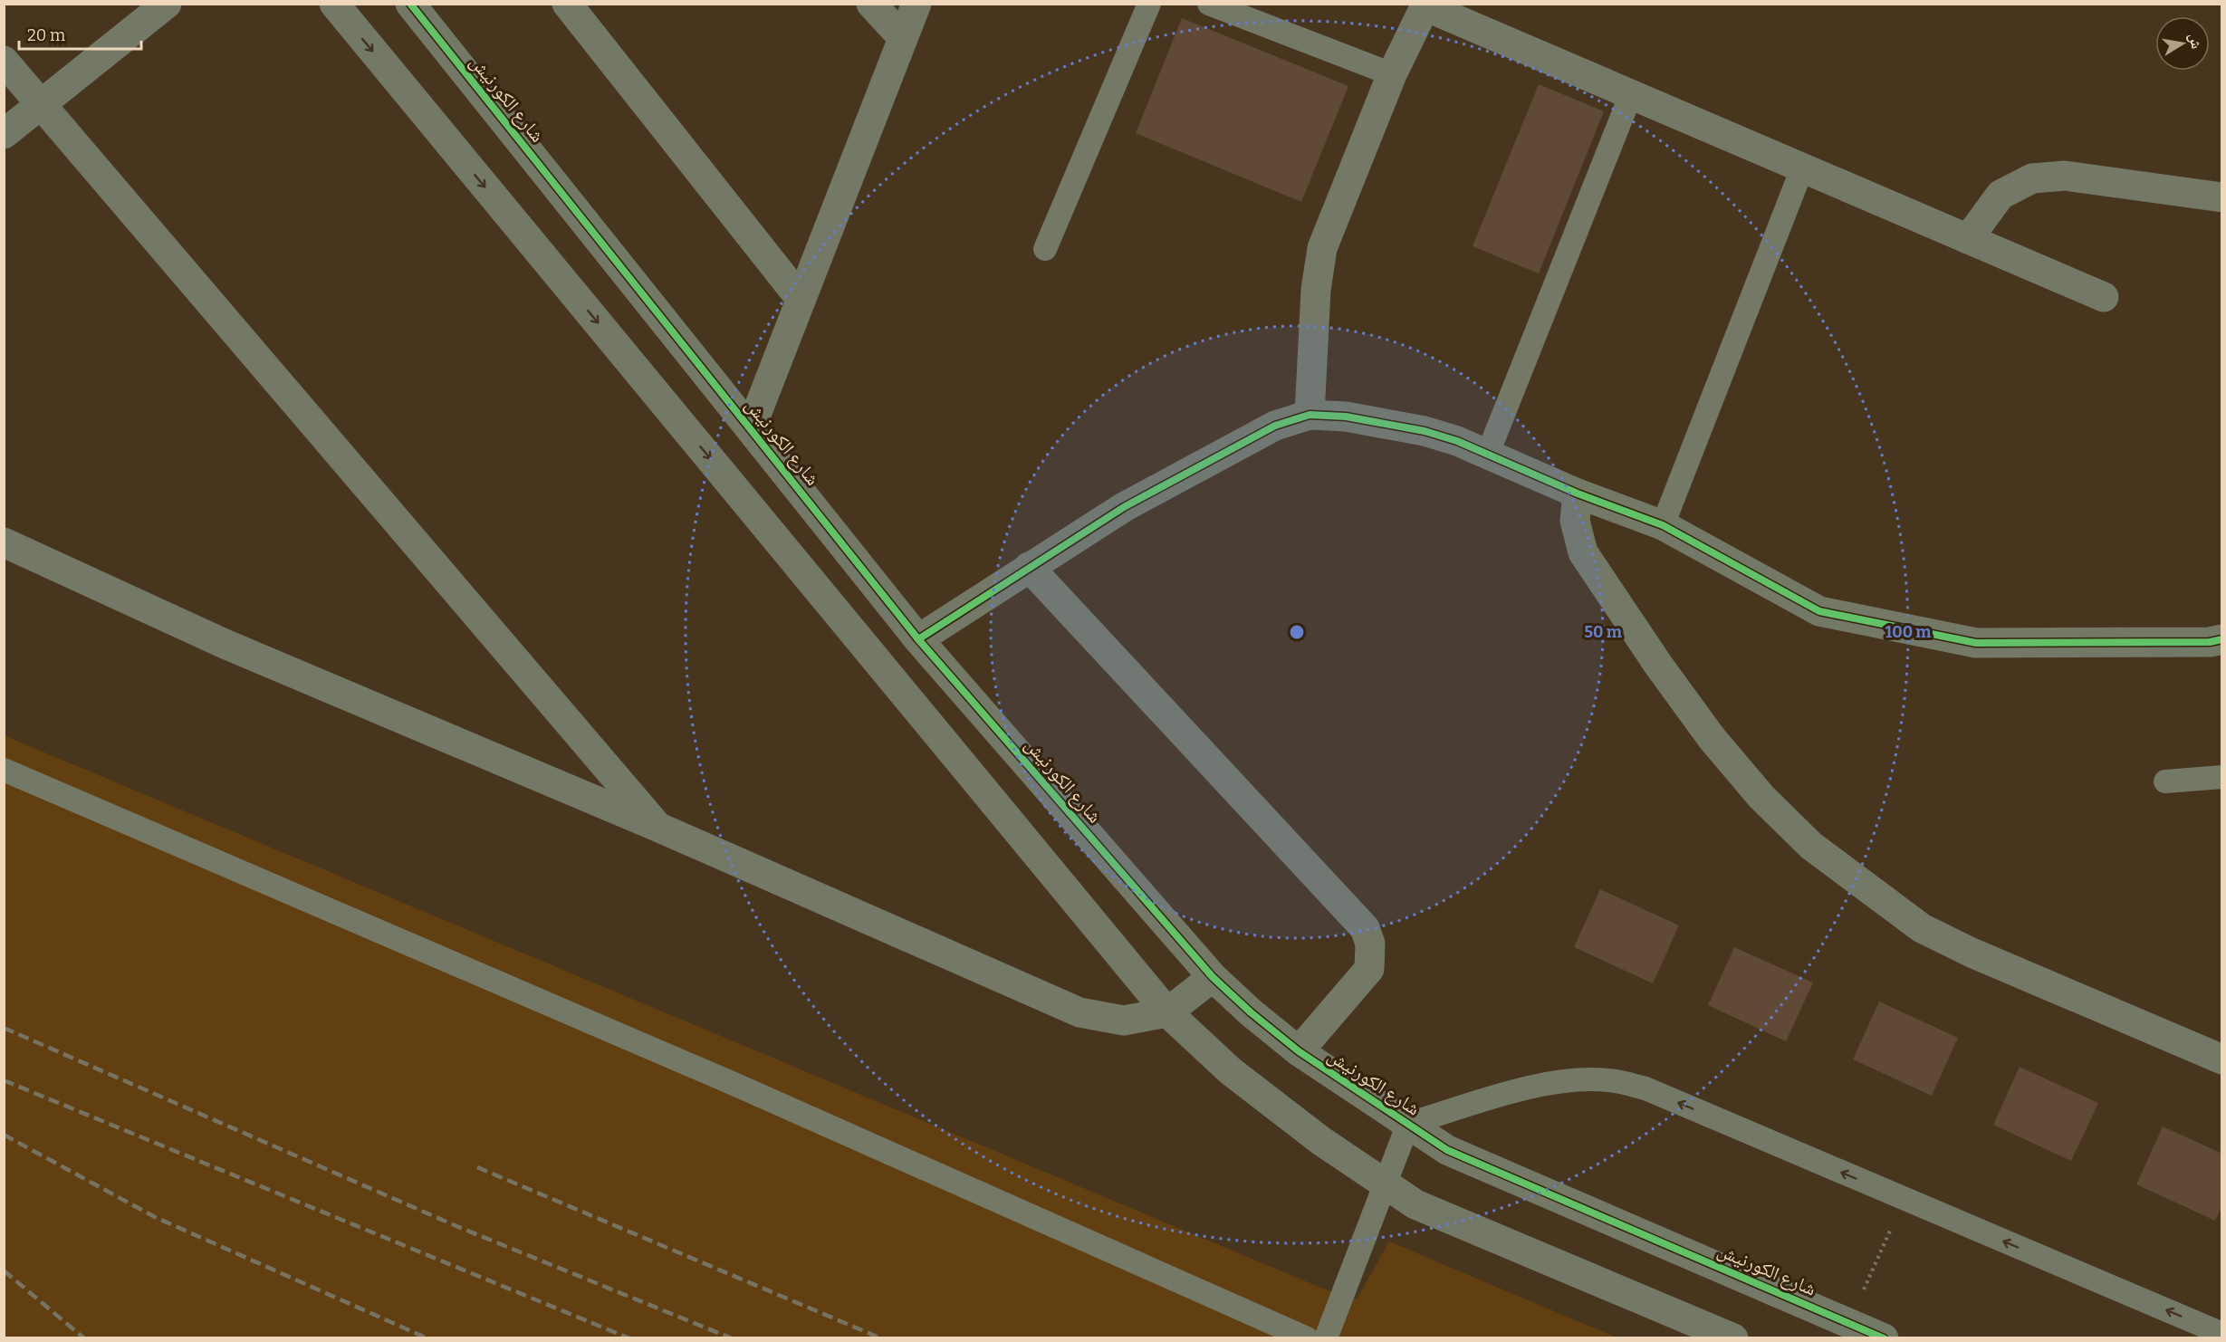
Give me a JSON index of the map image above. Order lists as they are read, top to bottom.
{
  "streets": {
    "street": ["شارع الكورنيش"]
  },
  "scale_bar": "20 m",
  "north": "right",
  "rings": ["50 m", "100 m"]
}
